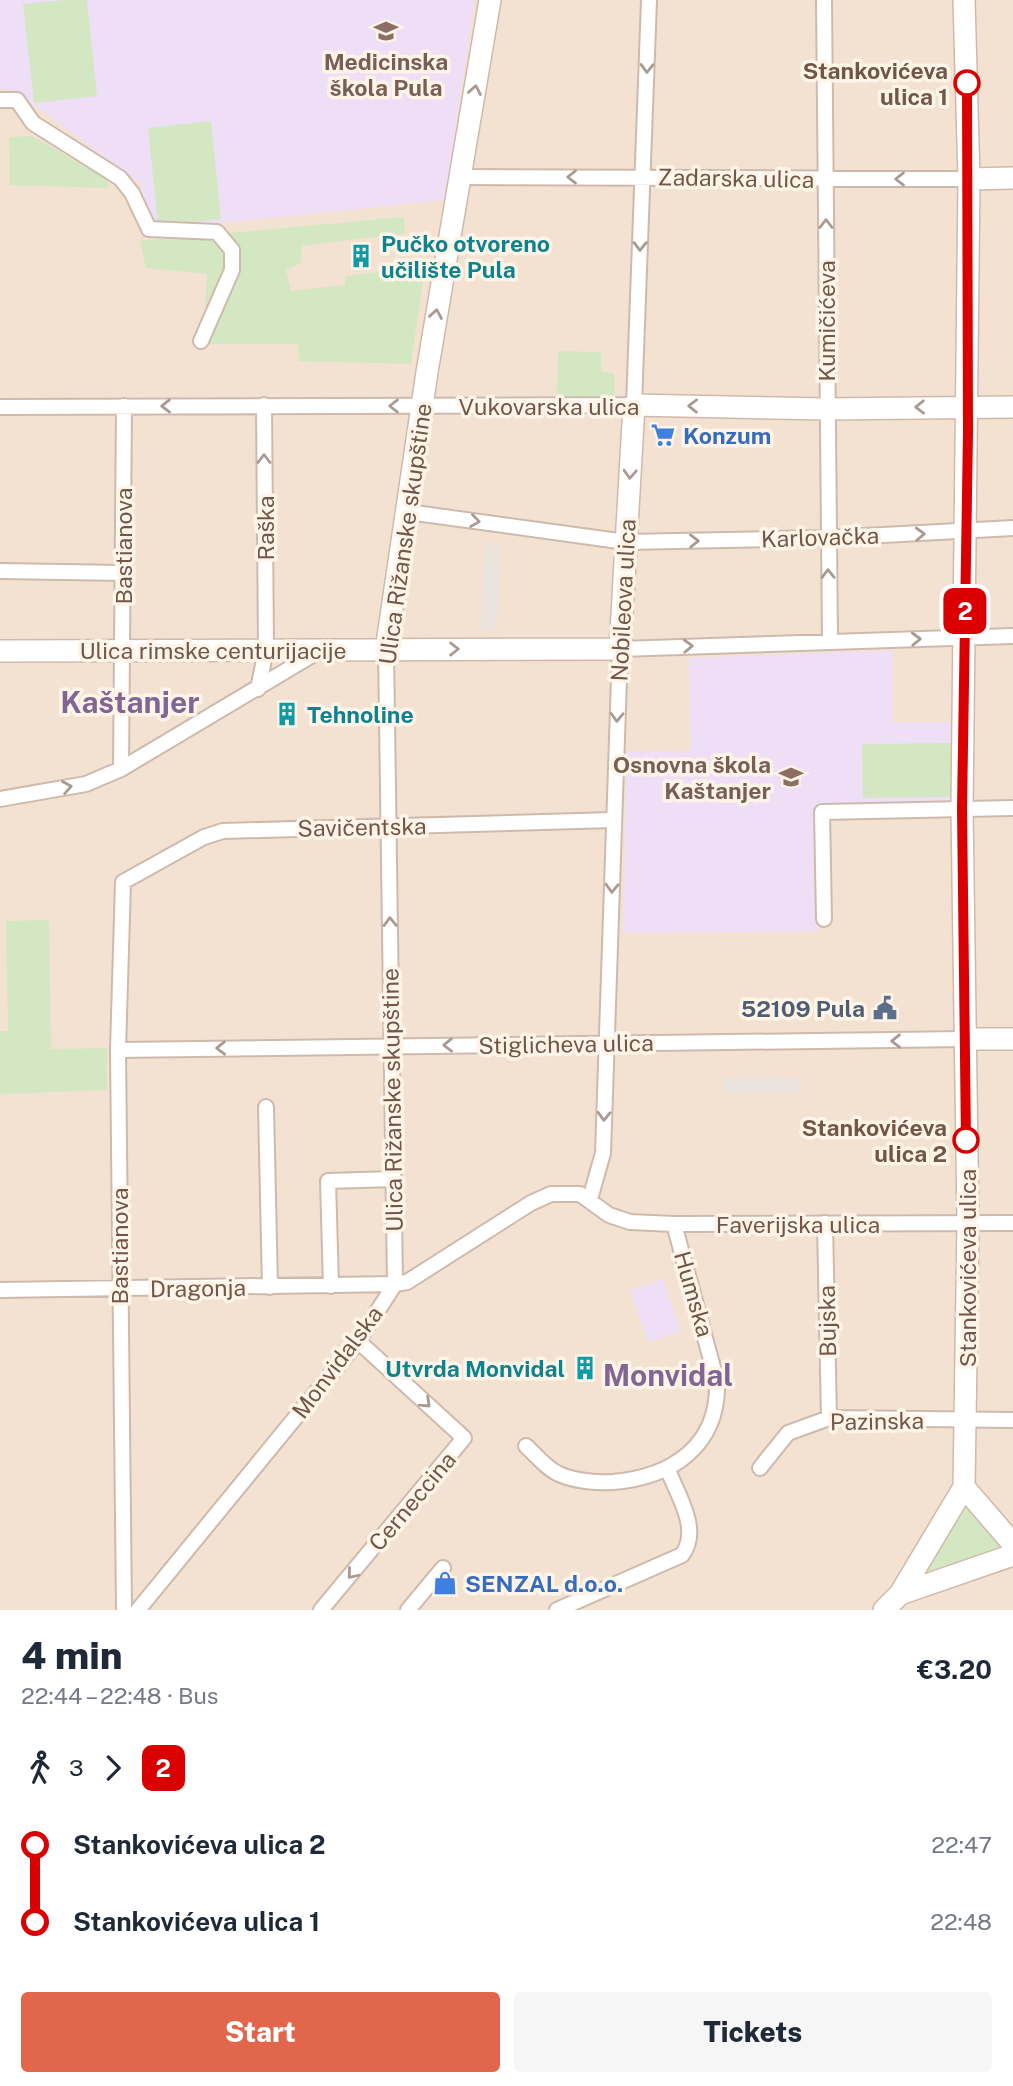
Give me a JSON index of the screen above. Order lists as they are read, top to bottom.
{
  "streets": {
    "street": [
      "Zadarska ulica",
      "Kumičićeva",
      "Vukovarska ulica",
      "Raška",
      "Ulica Rižanske skupštine",
      "Karlovačka",
      "Bastianova",
      "Nobileova ulica",
      "Ulica rimske centurijacije",
      "Savičentska",
      "Stiglicheva ulica",
      "Faverijska ulica",
      "Stankovićeva ulica",
      "Dragonja",
      "Humska",
      "Bujska",
      "Monvidalska",
      "Pazinska",
      "Cerneccina"
    ]
  },
  "crossings": [
    ["Zadarska ulica", "Kumičićeva"],
    ["Zadarska ulica", "Ulica Rižanske skupštine"],
    ["Zadarska ulica", "Nobileova ulica"],
    ["Zadarska ulica", "Stankovićeva ulica"],
    ["Kumičićeva", "Vukovarska ulica"],
    ["Kumičićeva", "Karlovačka"],
    ["Kumičićeva", "Ulica rimske centurijacije"],
    ["Vukovarska ulica", "Raška"],
    ["Vukovarska ulica", "Ulica Rižanske skupštine"],
    ["Vukovarska ulica", "Bastianova"],
    ["Vukovarska ulica", "Nobileova ulica"],
    ["Vukovarska ulica", "Stankovićeva ulica"],
    ["Raška", "Ulica rimske centurijacije"],
    ["Ulica Rižanske skupštine", "Karlovačka"],
    ["Ulica Rižanske skupštine", "Ulica rimske centurijacije"],
    ["Ulica Rižanske skupštine", "Savičentska"],
    ["Ulica Rižanske skupštine", "Stiglicheva ulica"],
    ["Ulica Rižanske skupštine", "Dragonja"],
    ["Ulica Rižanske skupštine", "Monvidalska"],
    ["Karlovačka", "Nobileova ulica"],
    ["Karlovačka", "Stankovićeva ulica"],
    ["Bastianova", "Ulica rimske centurijacije"],
    ["Bastianova", "Savičentska"],
    ["Bastianova", "Stiglicheva ulica"],
    ["Bastianova", "Dragonja"],
    ["Nobileova ulica", "Ulica rimske centurijacije"],
    ["Nobileova ulica", "Savičentska"],
    ["Nobileova ulica", "Stiglicheva ulica"],
    ["Nobileova ulica", "Faverijska ulica"],
    ["Nobileova ulica", "Monvidalska"],
    ["Ulica rimske centurijacije", "Stankovićeva ulica"],
    ["Stiglicheva ulica", "Stankovićeva ulica"],
    ["Faverijska ulica", "Stankovićeva ulica"],
    ["Faverijska ulica", "Humska"],
    ["Faverijska ulica", "Bujska"],
    ["Faverijska ulica", "Monvidalska"],
    ["Stankovićeva ulica", "Pazinska"],
    ["Dragonja", "Monvidalska"],
    ["Bujska", "Pazinska"],
    ["Monvidalska", "Cerneccina"]
  ],
  "one_way": [
    "Zadarska ulica",
    "Kumičićeva",
    "Vukovarska ulica",
    "Raška",
    "Ulica Rižanske skupštine",
    "Karlovačka",
    "Nobileova ulica",
    "Ulica rimske centurijacije",
    "Stiglicheva ulica"
  ],
  "districts": ["Kaštanjer", "Monvidal"],
  "places": {
    "school or university": ["Medicinska škola Pula", "Osnovna škola Kaštanjer"],
    "other": ["Stankovićeva ulica 1", "Stankovićeva ulica 2"],
    "building": ["Pučko otvoreno učilište Pula", "Tehnoline", "Utvrda Monvidal"],
    "supermarket": ["Konzum"],
    "public building": ["52109 Pula"],
    "shop": ["SENZAL d.o.o."]
  },
  "lines": ["bus line 2"],
  "page": {
    "on_map": "2",
    "heading": ["4 min", "22:44 – 22:48 · Bus", "€3.20"],
    "legs": ["3", "2"],
    "list": [
      {
        "name": "Stankovićeva ulica 2",
        "value": "22:47"
      },
      {
        "name": "Stankovićeva ulica 1",
        "value": "22:48"
      }
    ],
    "buttons": ["Start", "Tickets"]
  }
}
